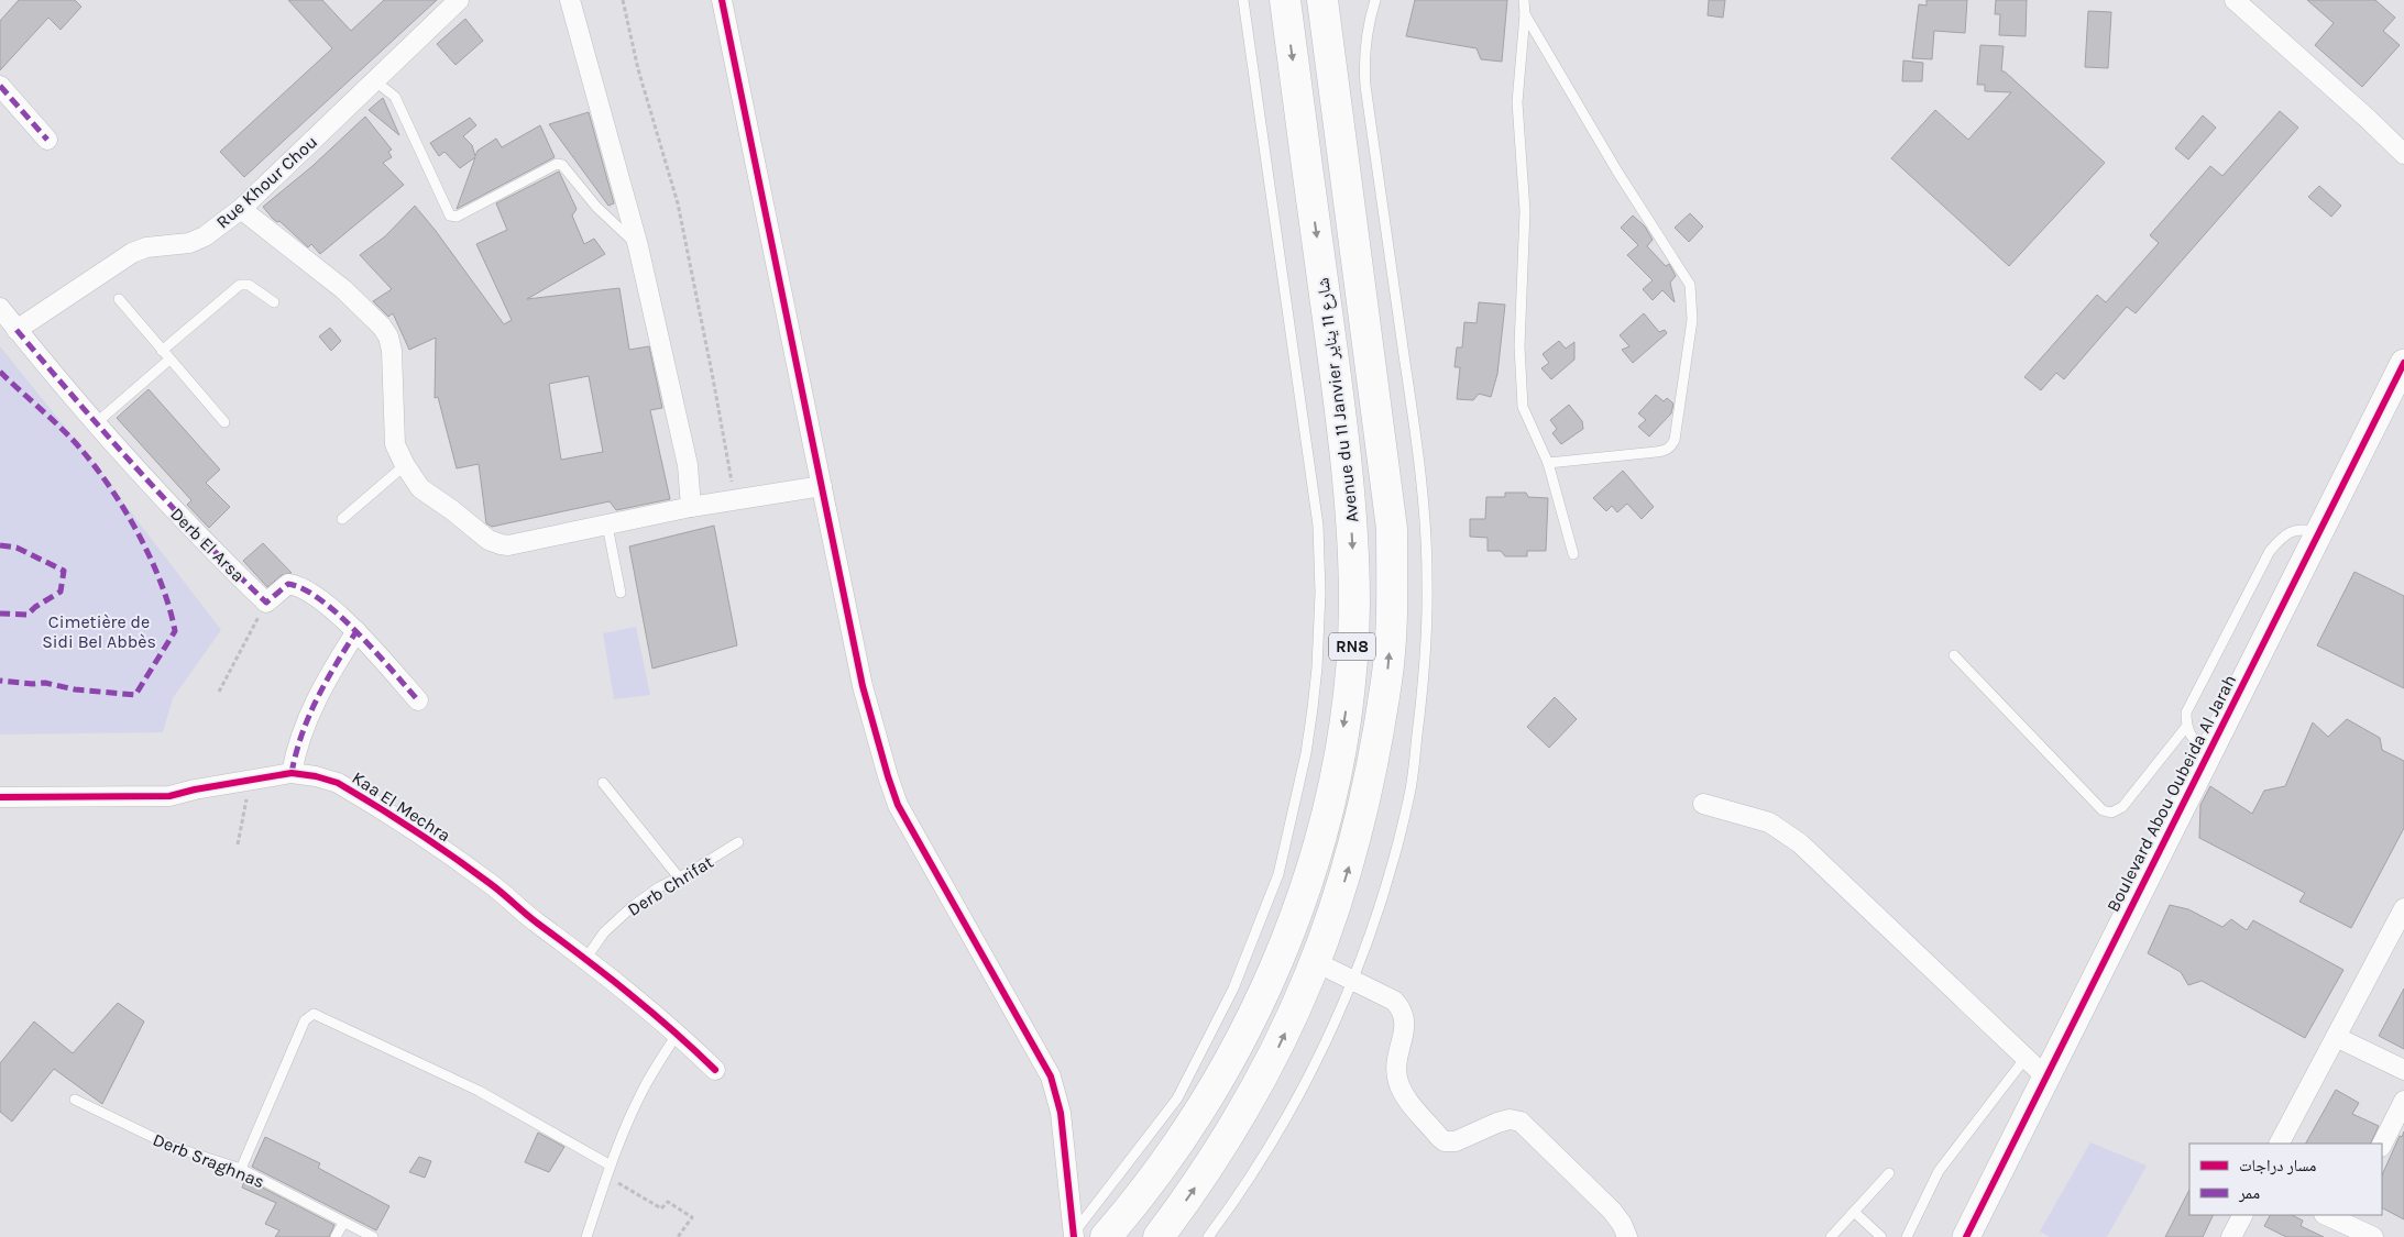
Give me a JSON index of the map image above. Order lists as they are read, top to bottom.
{
  "streets": {
    "main road": ["Avenue du 11 Janvier شارع 11 يناير", "RN8"],
    "street": [
      "Rue Khour Chou",
      "Derb El Arsa",
      "Boulevard Abou Oubeida Al Jarah",
      "Kaa El Mechra"
    ],
    "lane": ["Derb Chrifat", "Derb Sraghnas"]
  },
  "crossings": [
    ["Rue Khour Chou", "Derb El Arsa"],
    ["Kaa El Mechra", "Derb Chrifat"]
  ],
  "parks": ["Cimetière de Sidi Bel Abbès"],
  "legend": ["مسار دراجات", "ممر"]
}
